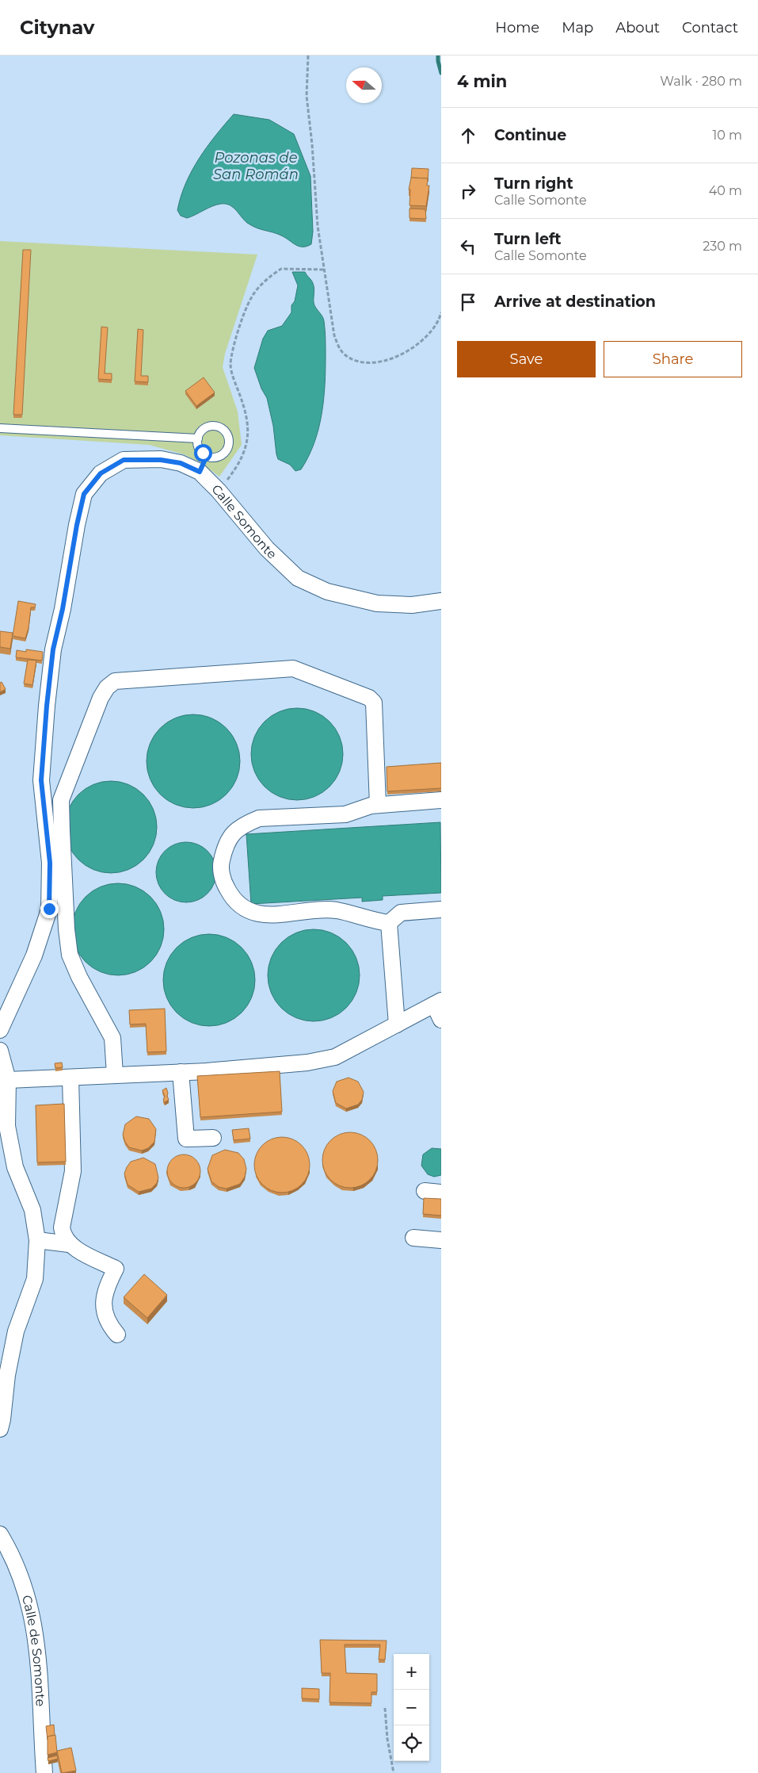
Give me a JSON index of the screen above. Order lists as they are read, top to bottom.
{
  "streets": {
    "street": ["Calle Somonte", "Calle de Somonte"]
  },
  "water": ["Pozonas de San Román"],
  "north": "left",
  "page": {
    "header": "Citynav",
    "nav": [
      "Home",
      "Map",
      "About",
      "Contact"
    ],
    "heading": ["4 min", "Walk · 280 m"],
    "list": [
      ["Continue", "10 m"],
      ["Turn right", "Calle Somonte", "40 m"],
      ["Turn left", "Calle Somonte", "230 m"],
      "Arrive at destination"
    ],
    "buttons": ["Save", "Share"],
    "map_buttons": ["+", "−"]
  }
}
